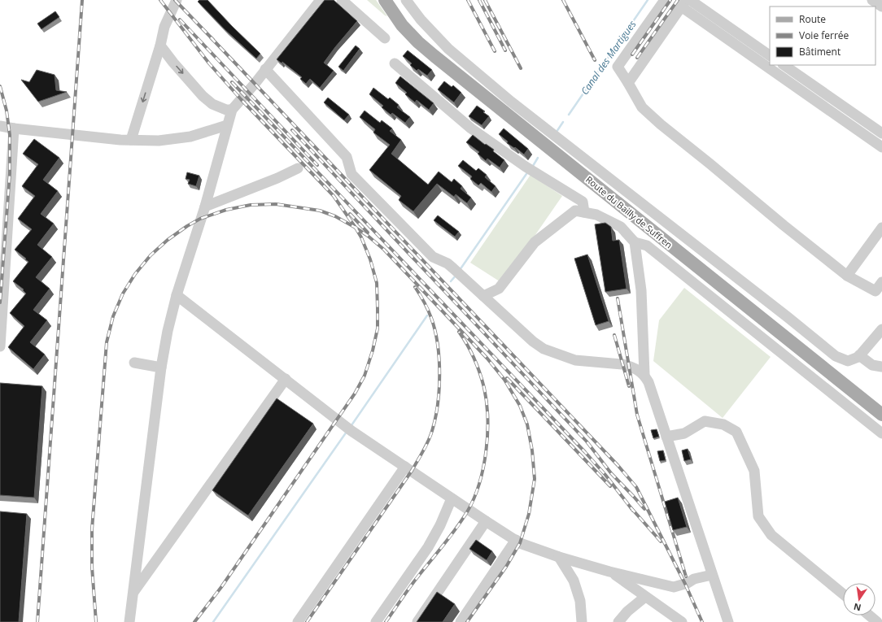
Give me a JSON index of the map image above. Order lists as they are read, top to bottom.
{
  "streets": {
    "main road": ["Route du Bailly de Suffren"]
  },
  "water": ["Canal des Martigues"],
  "legend": ["Route", "Voie ferrée", "Bâtiment"],
  "north": "bottom"
}
